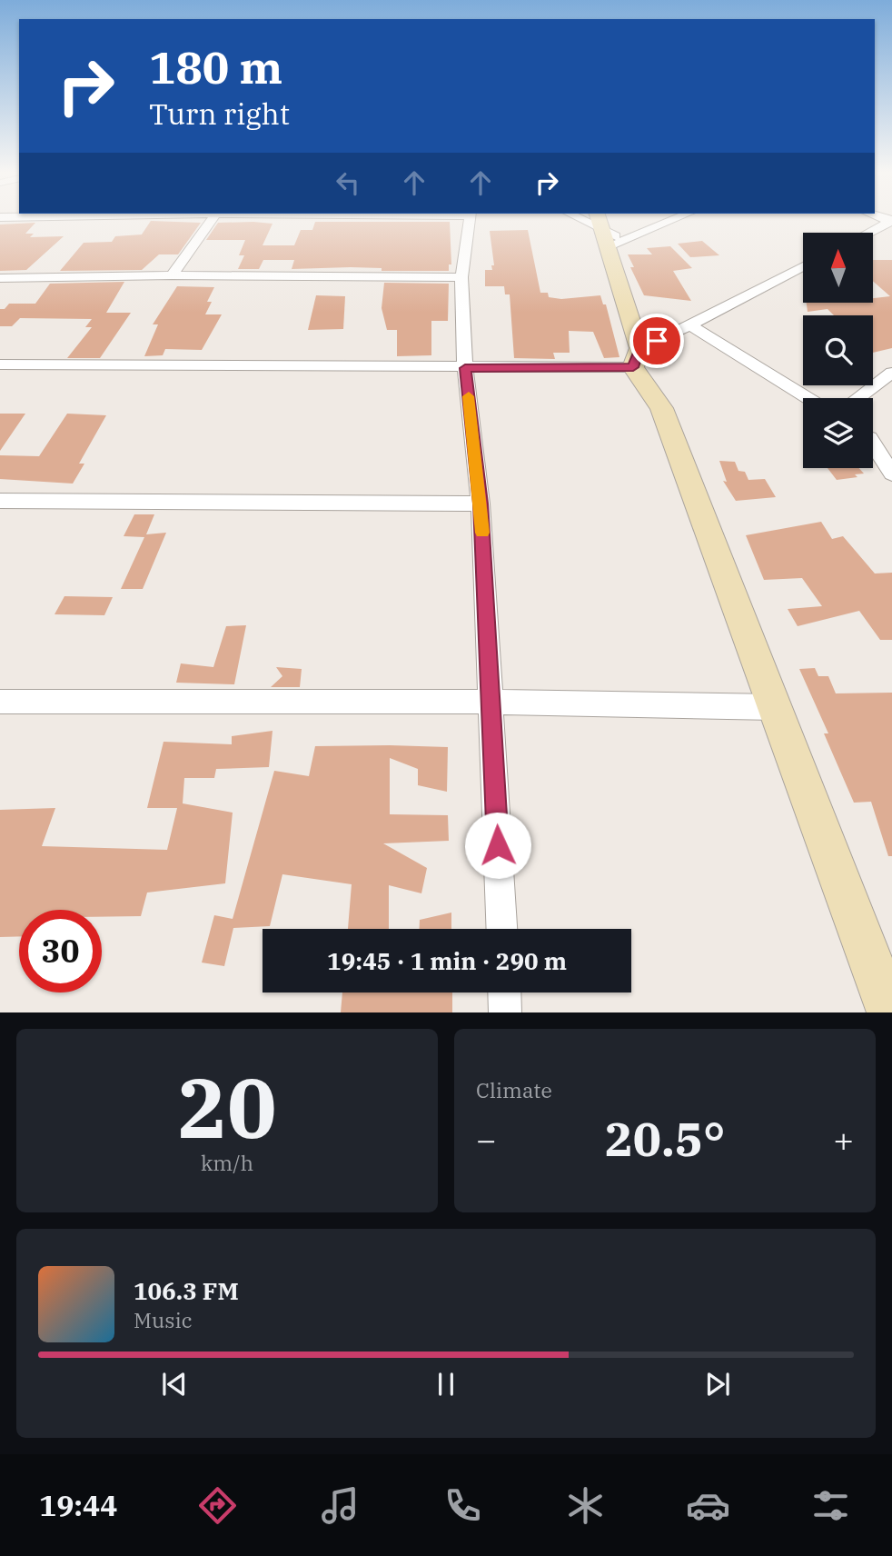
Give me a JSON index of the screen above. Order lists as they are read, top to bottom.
{
  "north": "top",
  "page": {
    "turn": ["180 m", "Turn right"],
    "limit": "30",
    "trip": "19:45 · 1 min · 290 m",
    "tile": [
      ["20", "km/h"],
      "Climate"
    ],
    "heat": ["−", "20.5°", "+"],
    "song": ["106.3 FM", "Music"],
    "tabs": "19:44"
  }
}
